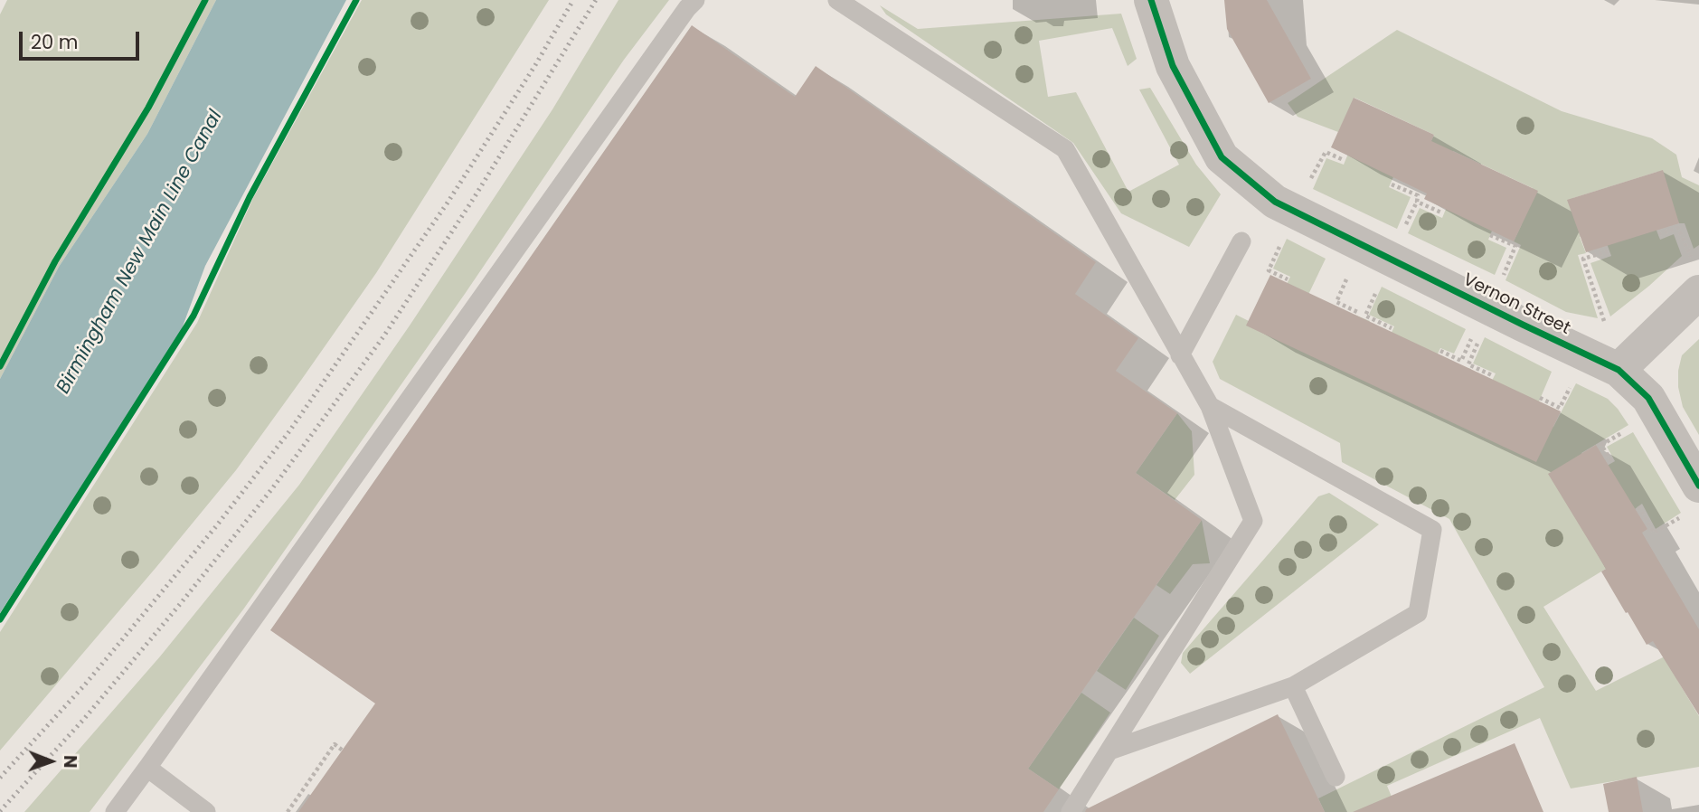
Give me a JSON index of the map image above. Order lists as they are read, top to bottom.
{
  "streets": {
    "street": ["Vernon Street"]
  },
  "water": ["Birmingham New Main Line Canal"],
  "scale_bar": "20 m",
  "north": "right"
}
